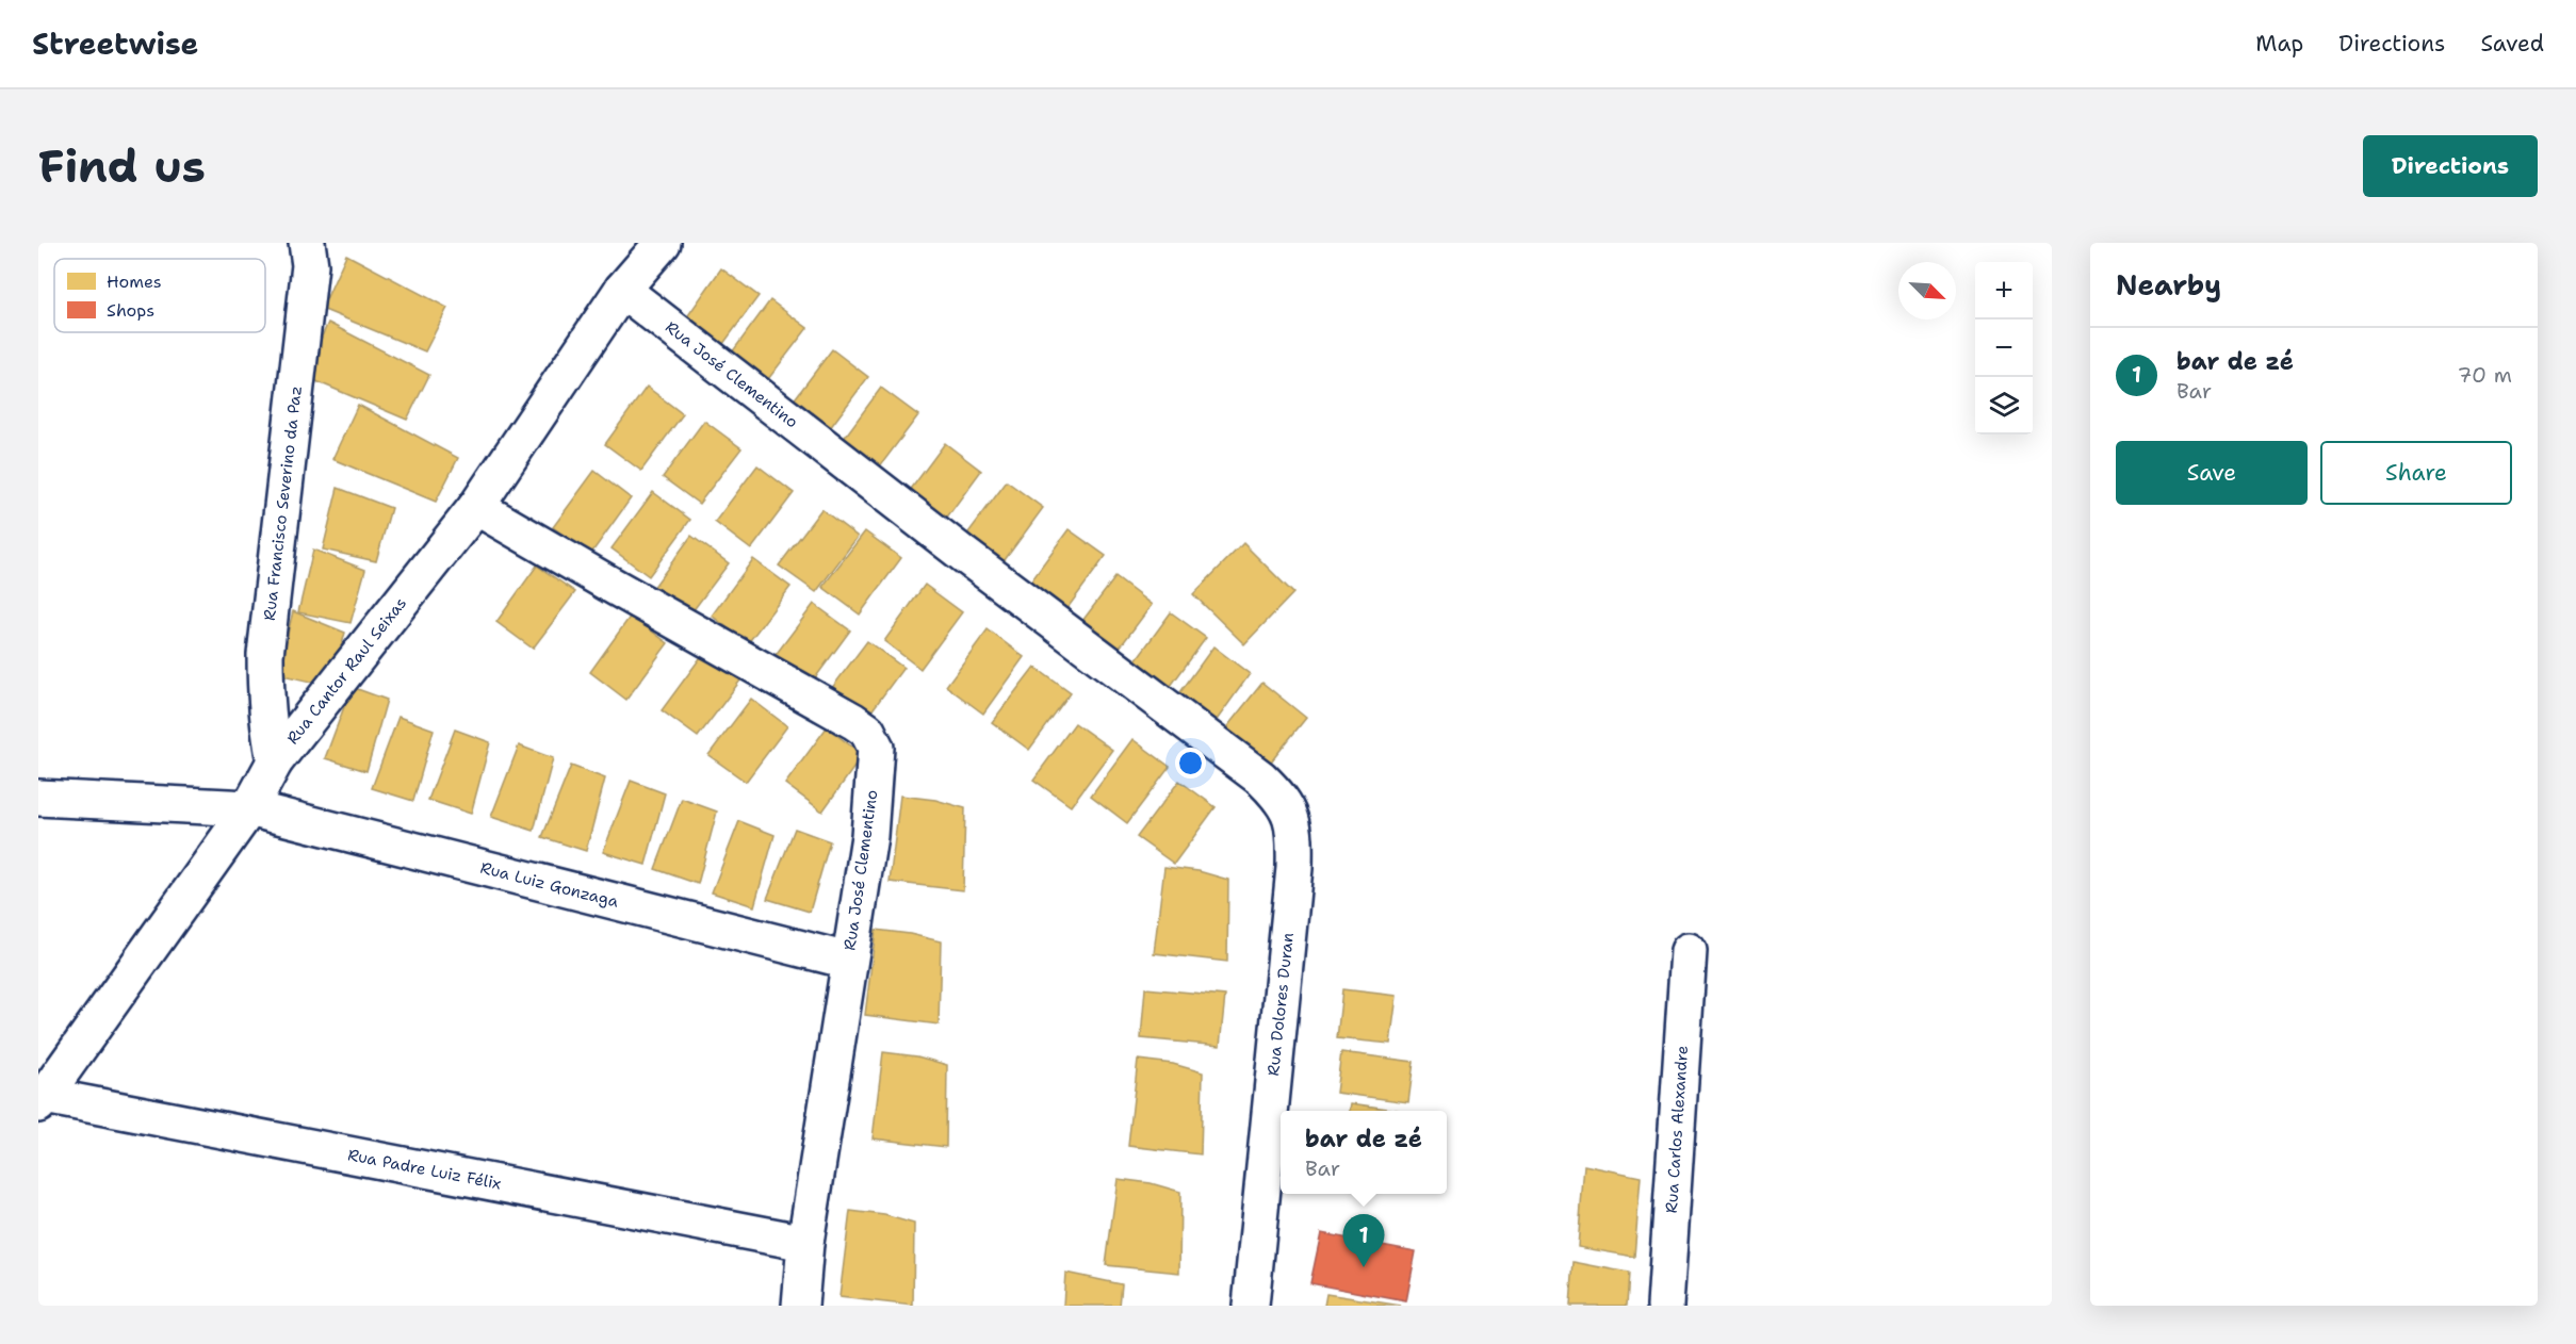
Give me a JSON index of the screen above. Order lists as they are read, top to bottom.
{
  "streets": {
    "street": [
      "Rua José Clementino",
      "Rua Francisco Severino da Paz",
      "Rua Cantor Raul Seixas",
      "Rua Luiz Gonzaga",
      "Rua Dolores Duran",
      "Rua Carlos Alexandre",
      "Rua Padre Luiz Félix"
    ]
  },
  "crossings": [
    ["Rua José Clementino", "Rua Cantor Raul Seixas"],
    ["Rua José Clementino", "Rua Luiz Gonzaga"],
    ["Rua José Clementino", "Rua Dolores Duran"],
    ["Rua José Clementino", "Rua Padre Luiz Félix"],
    ["Rua Francisco Severino da Paz", "Rua Cantor Raul Seixas"],
    ["Rua Cantor Raul Seixas", "Rua Luiz Gonzaga"],
    ["Rua Cantor Raul Seixas", "Rua Padre Luiz Félix"]
  ],
  "legend": ["Homes", "Shops"],
  "north": "bottom right",
  "page": {
    "header": "Streetwise",
    "nav": ["Map", "Directions", "Saved"],
    "buttons": [
      "Directions",
      ["Save", "Share"]
    ],
    "title": "Find us",
    "heading": "Nearby",
    "map_buttons": ["+", "−"],
    "list": [
      {
        "mark": "1",
        "name": "bar de zé",
        "note": "Bar",
        "value": "70 m"
      }
    ],
    "popup": ["bar de zé", "Bar"],
    "pins": "1"
  }
}
